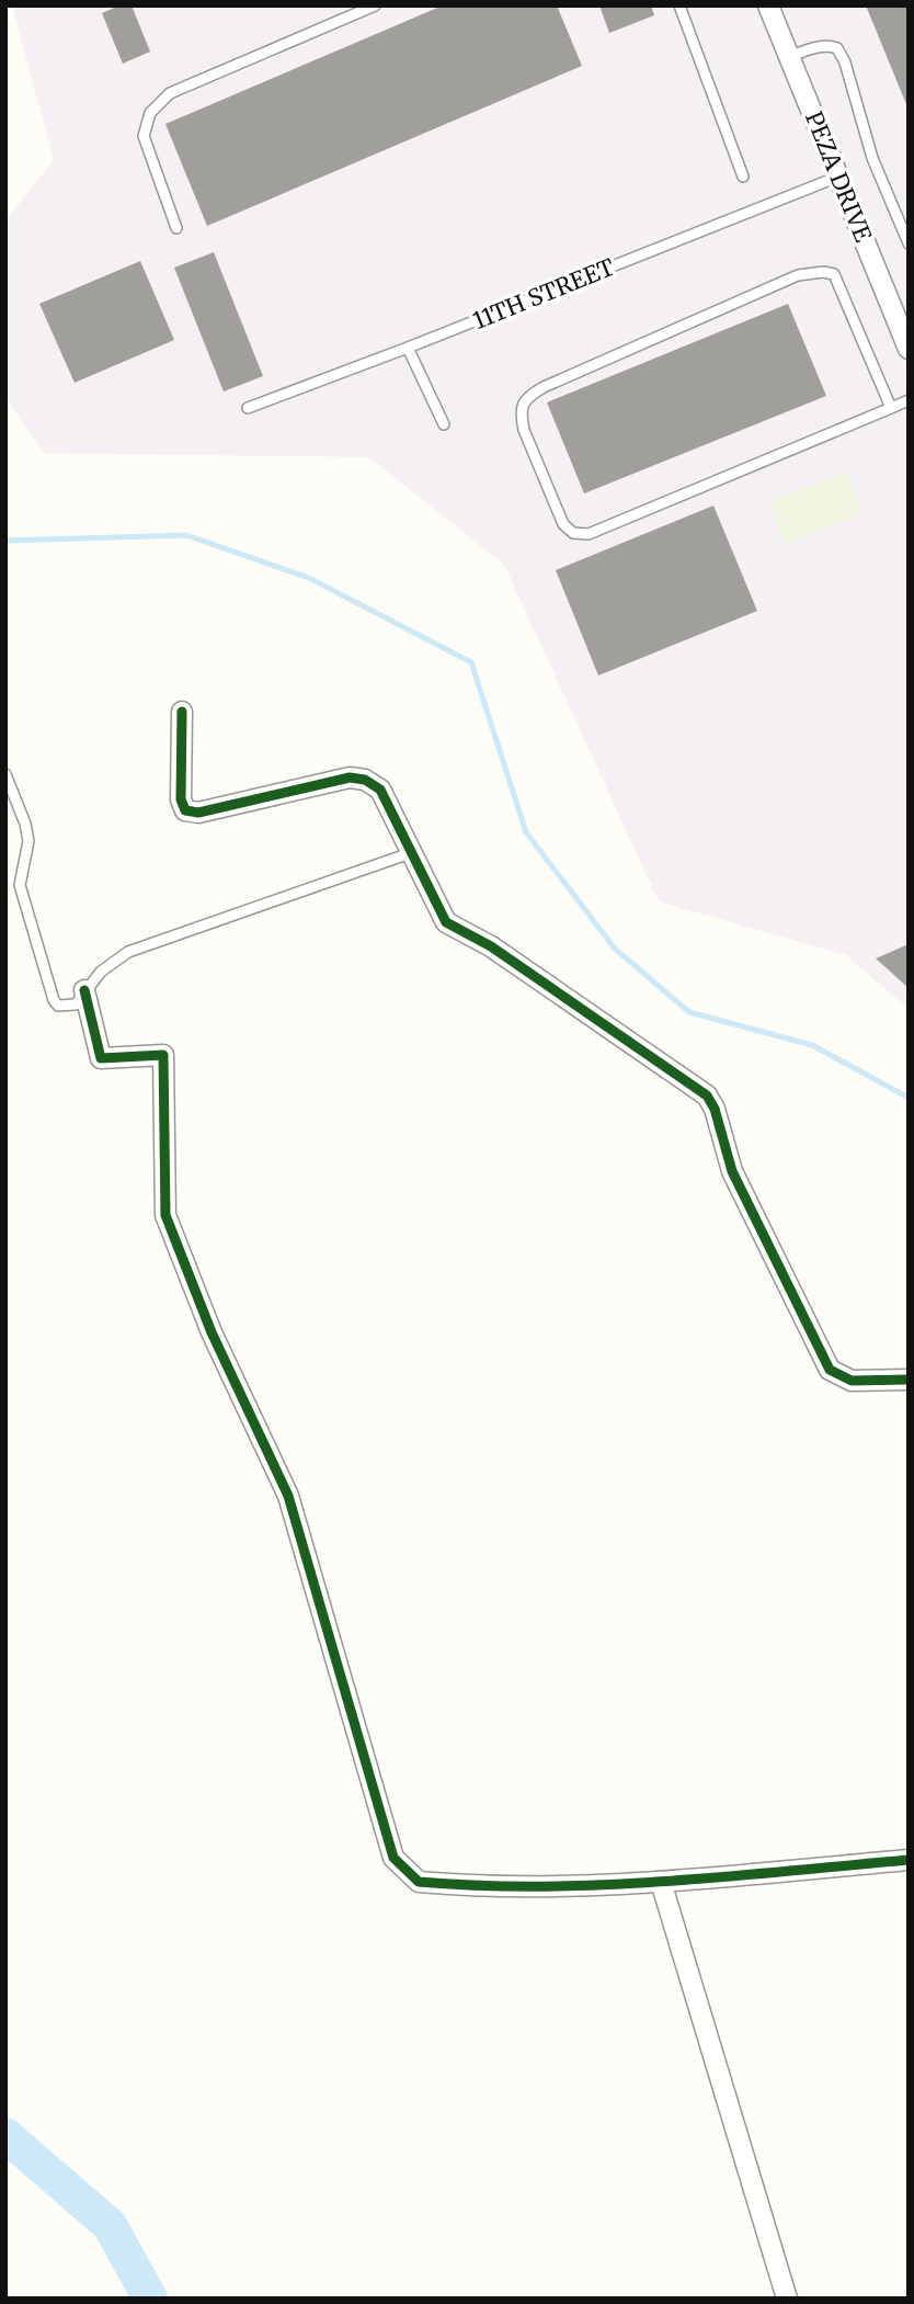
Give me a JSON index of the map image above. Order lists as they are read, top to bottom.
{
  "streets": {
    "street": ["PEZA DRIVE"],
    "lane": ["11TH STREET"]
  },
  "crossings": [
    ["PEZA DRIVE", "11TH STREET"]
  ]
}
